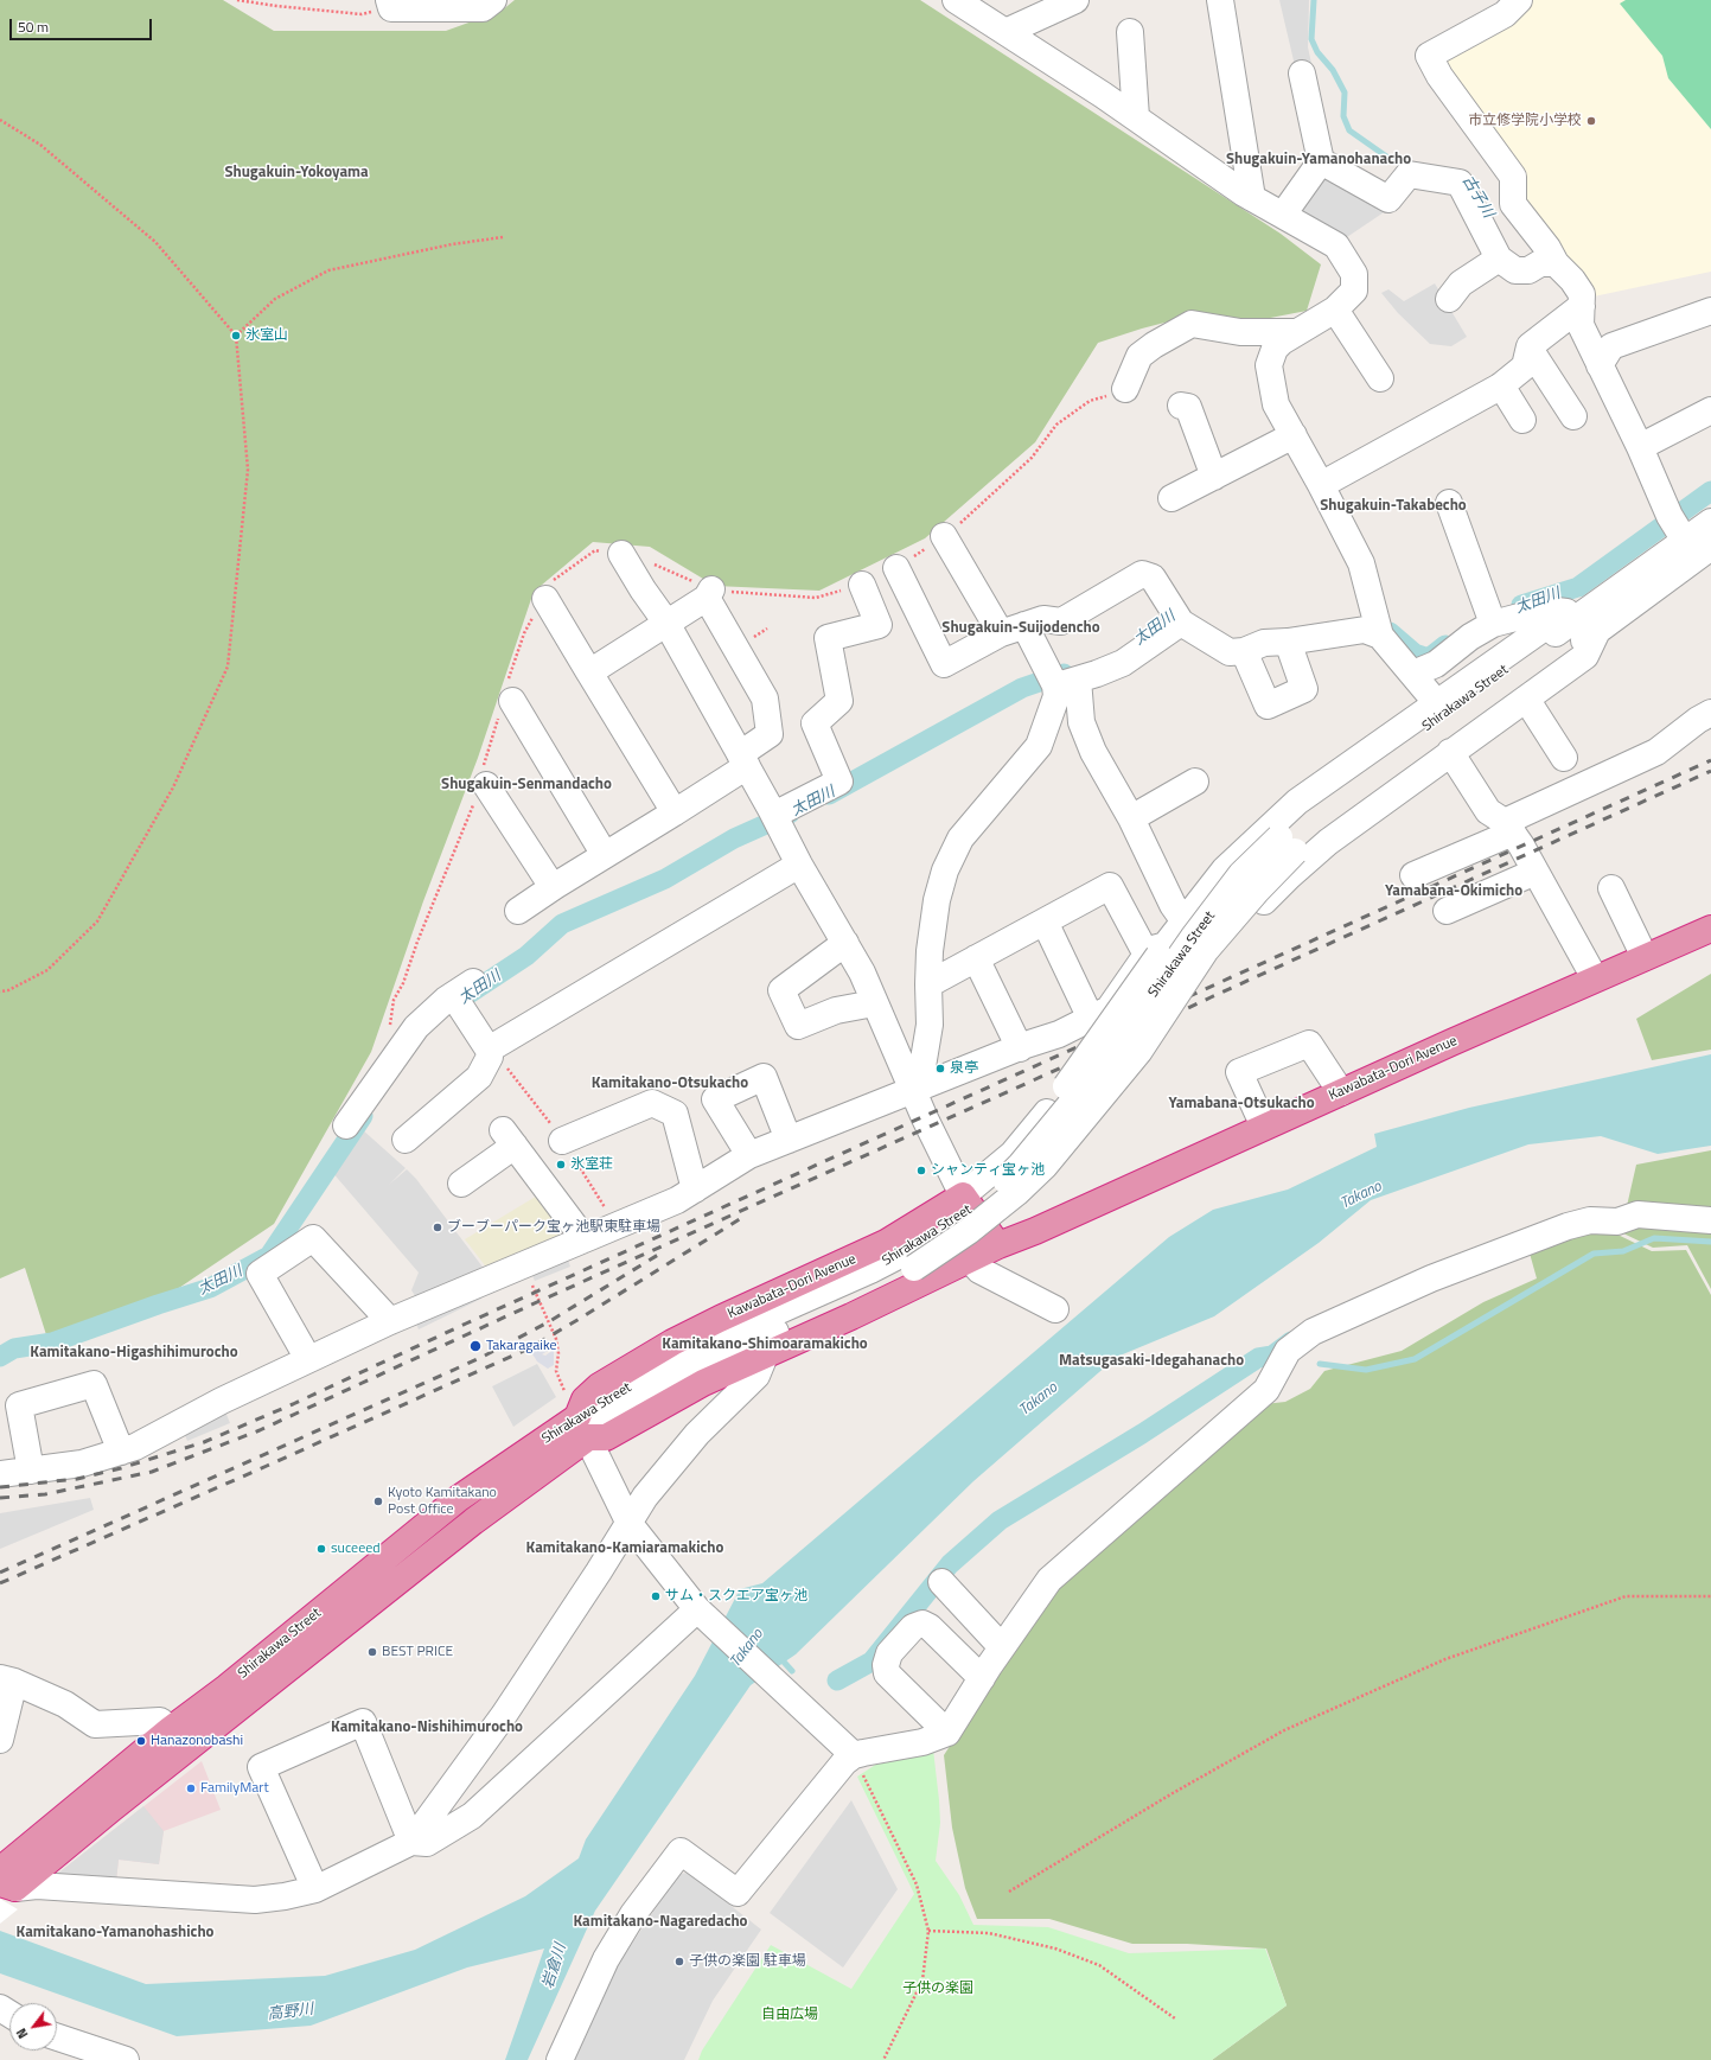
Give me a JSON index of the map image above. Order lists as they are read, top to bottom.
{
  "streets": {
    "highway": ["Shirakawa Street", "Kawabata-Dori Avenue"]
  },
  "crossings": [
    ["Shirakawa Street", "Kawabata-Dori Avenue"]
  ],
  "districts": [
    "Shugakuin-Yamanohanacho",
    "Shugakuin-Yokoyama",
    "Shugakuin-Takabecho",
    "Shugakuin-Suijodencho",
    "Shugakuin-Senmandacho",
    "Yamabana-Okimicho",
    "Kamitakano-Otsukacho",
    "Yamabana-Otsukacho",
    "Kamitakano-Shimoaramakicho",
    "Kamitakano-Higashihimurocho",
    "Matsugasaki-Idegahanacho",
    "Kamitakano-Kamiaramakicho",
    "Kamitakano-Nishihimurocho",
    "Kamitakano-Nagaredacho",
    "Kamitakano-Yamanohashicho"
  ],
  "water": [
    "古子川",
    "太田川",
    "Takano",
    "岩倉川",
    "高野川"
  ],
  "parks": ["子供の楽園", "自由広場"],
  "places": [
    "市立修学院小学校",
    "氷室山",
    "泉亭",
    "氷室荘",
    "シャンティ宝ヶ池",
    "ブーブーパーク宝ヶ池駅東駐車場",
    "Takaragaike",
    "Kyoto Kamitakano Post Office",
    "suceeed",
    "サム・スクエア宝ヶ池",
    "BEST PRICE",
    "Hanazonobashi",
    "FamilyMart",
    "子供の楽園 駐車場"
  ],
  "scale_bar": "50 m",
  "north": "bottom left"
}
